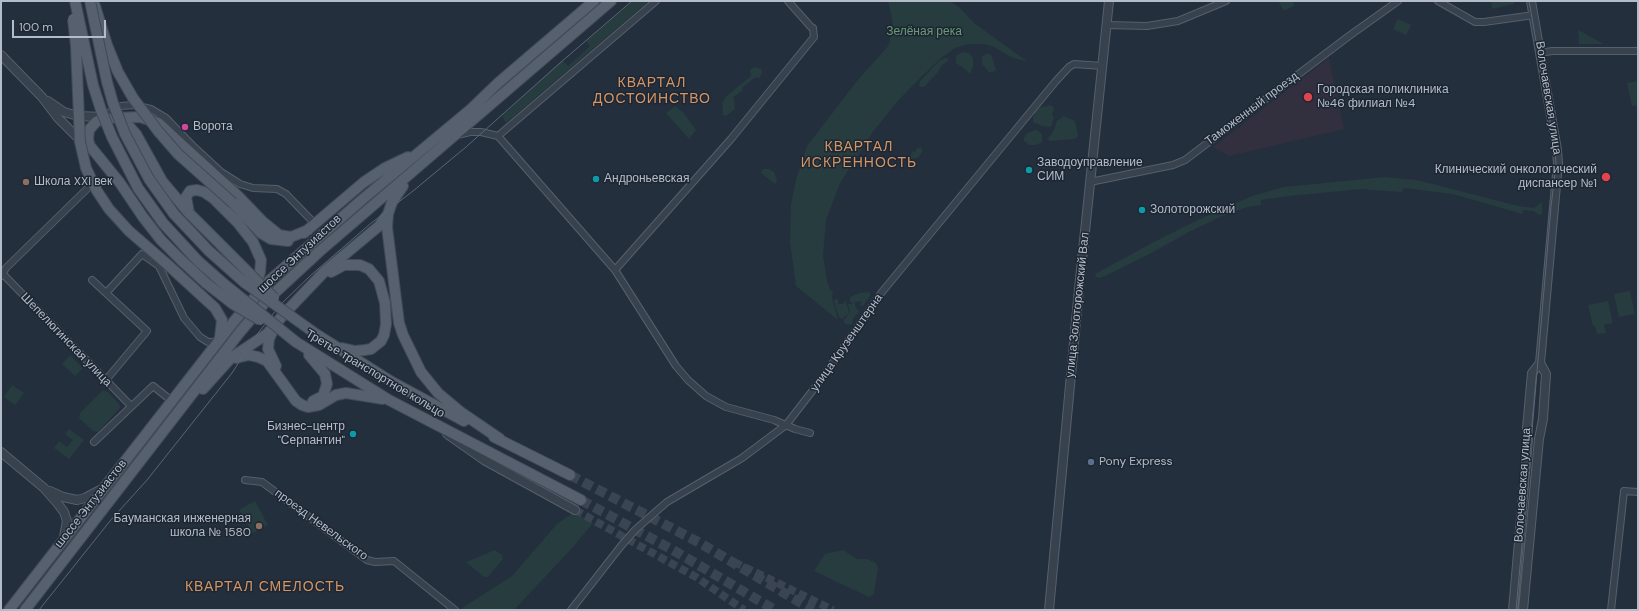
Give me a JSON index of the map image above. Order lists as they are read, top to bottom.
{
  "streets": {
    "main road": ["шоссе Энтузиастов", "Третье транспортное кольцо"],
    "street": [
      "Волочаевская улица",
      "Таможенный проезд",
      "улица Золоторожский Вал",
      "Шепелюгинская улица",
      "улица Крузенштерна",
      "проезд Невельского"
    ]
  },
  "crossings": [
    ["Таможенный проезд", "улица Золоторожский Вал"],
    ["улица Золоторожский Вал", "улица Крузенштерна"]
  ],
  "districts": ["КВАРТАЛ ДОСТОИНСТВО", "КВАРТАЛ ИСКРЕННОСТЬ", "КВАРТАЛ СМЕЛОСТЬ"],
  "parks": ["Зелёная река"],
  "places": [
    "Городская поликлиника №46 филиал №4",
    "Ворота",
    "Заводоуправление СИМ",
    "Клинический онкологический диспансер №1",
    "Андроньевская",
    "Школа XXI век",
    "Золоторожский",
    "Бизнес-центр \"Серпантин\"",
    "Pony Express",
    "Бауманская инженерная школа № 1580"
  ],
  "scale_bar": "100 m"
}
